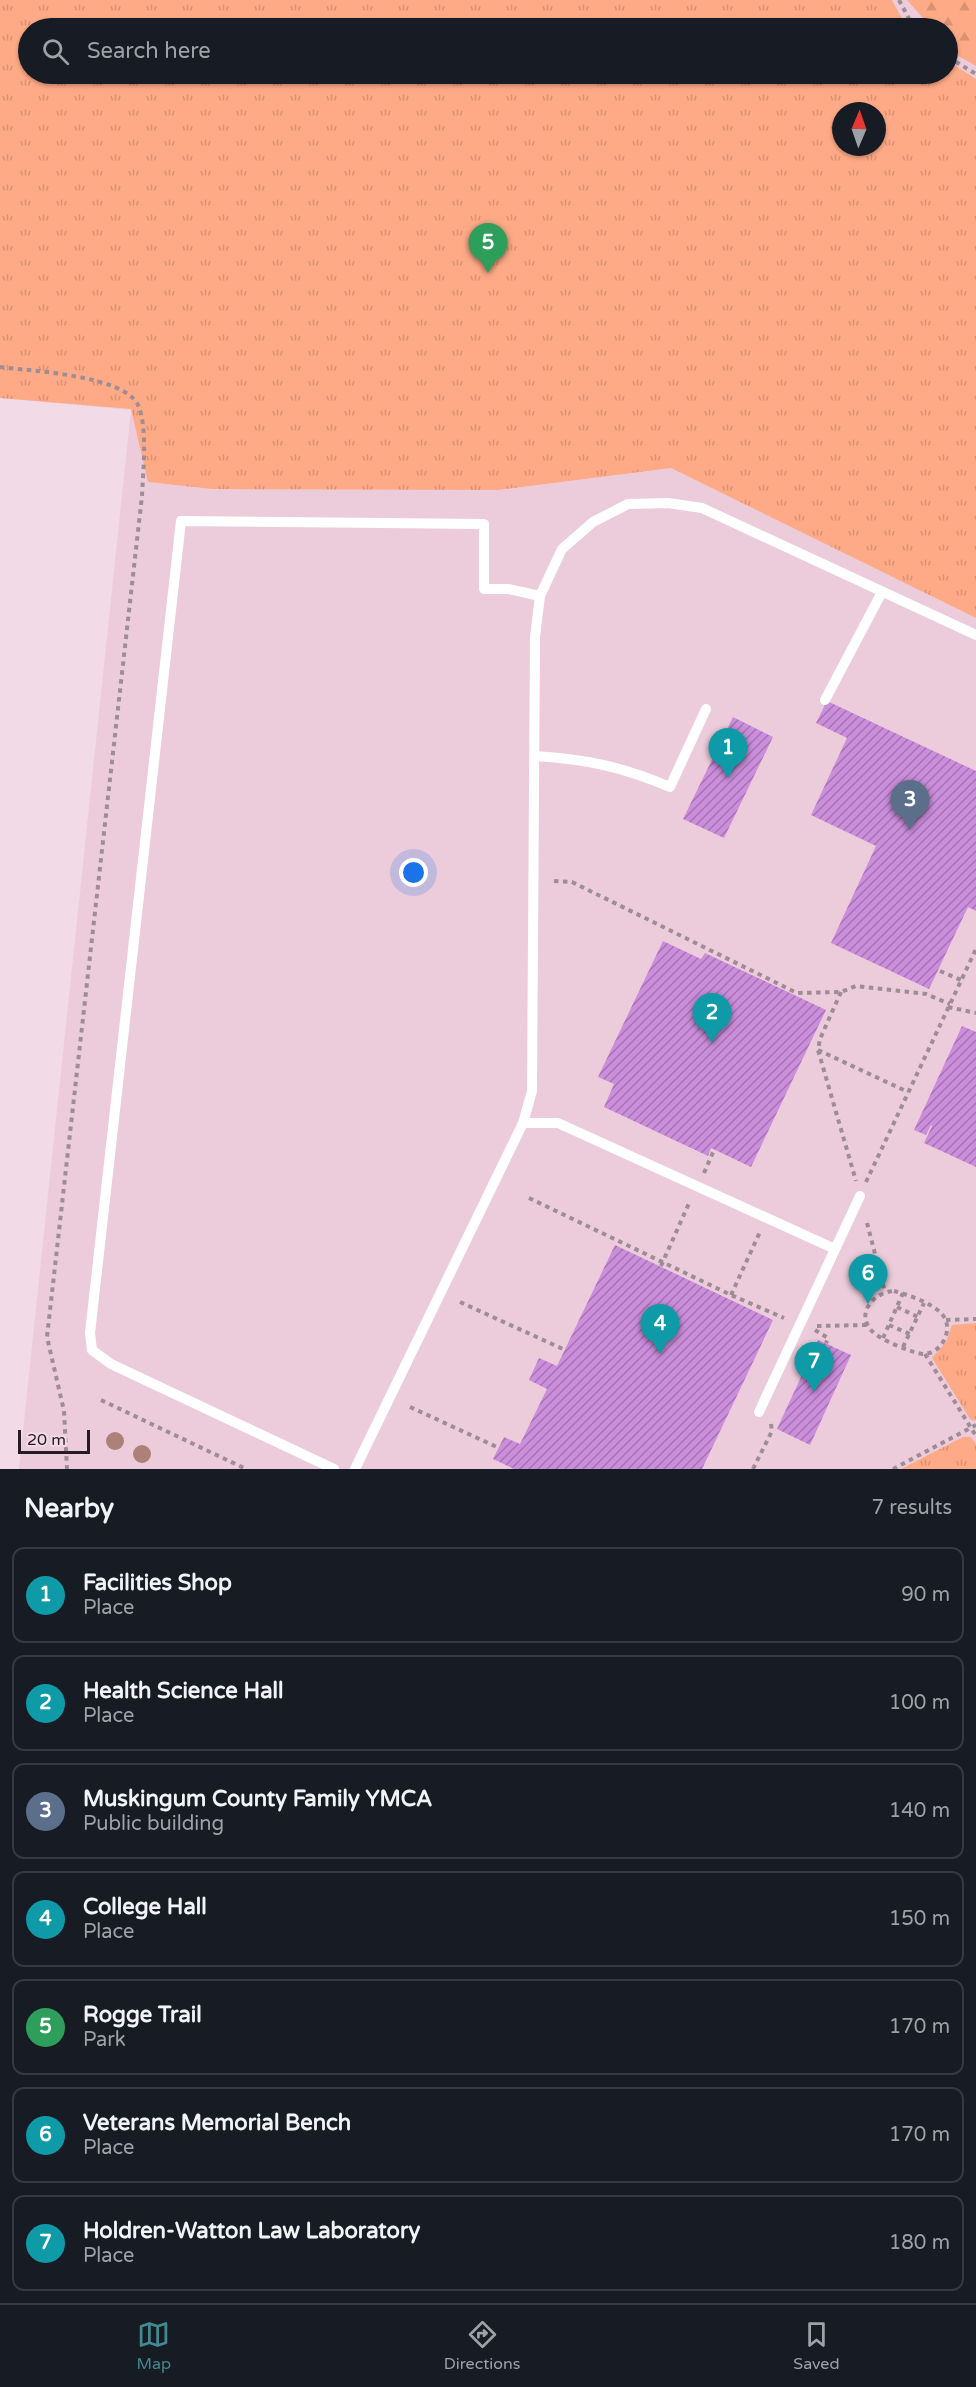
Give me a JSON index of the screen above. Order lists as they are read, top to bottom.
{
  "scale_bar": "20 m",
  "north": "top",
  "page": {
    "search": "Search here",
    "pins": [
      "5",
      "1",
      "3",
      "2",
      "6",
      "4",
      "7"
    ],
    "scale": "20 m",
    "heading": ["Nearby", "7 results"],
    "list": [
      {
        "mark": "1",
        "name": "Facilities Shop",
        "note": "Place",
        "value": "90 m"
      },
      {
        "mark": "2",
        "name": "Health Science Hall",
        "note": "Place",
        "value": "100 m"
      },
      {
        "mark": "3",
        "name": "Muskingum County Family YMCA",
        "note": "Public building",
        "value": "140 m"
      },
      {
        "mark": "4",
        "name": "College Hall",
        "note": "Place",
        "value": "150 m"
      },
      {
        "mark": "5",
        "name": "Rogge Trail",
        "note": "Park",
        "value": "170 m"
      },
      {
        "mark": "6",
        "name": "Veterans Memorial Bench",
        "note": "Place",
        "value": "170 m"
      },
      {
        "mark": "7",
        "name": "Holdren-Watton Law Laboratory",
        "note": "Place",
        "value": "180 m"
      }
    ],
    "nav": ["Map", "Directions", "Saved"]
  }
}
